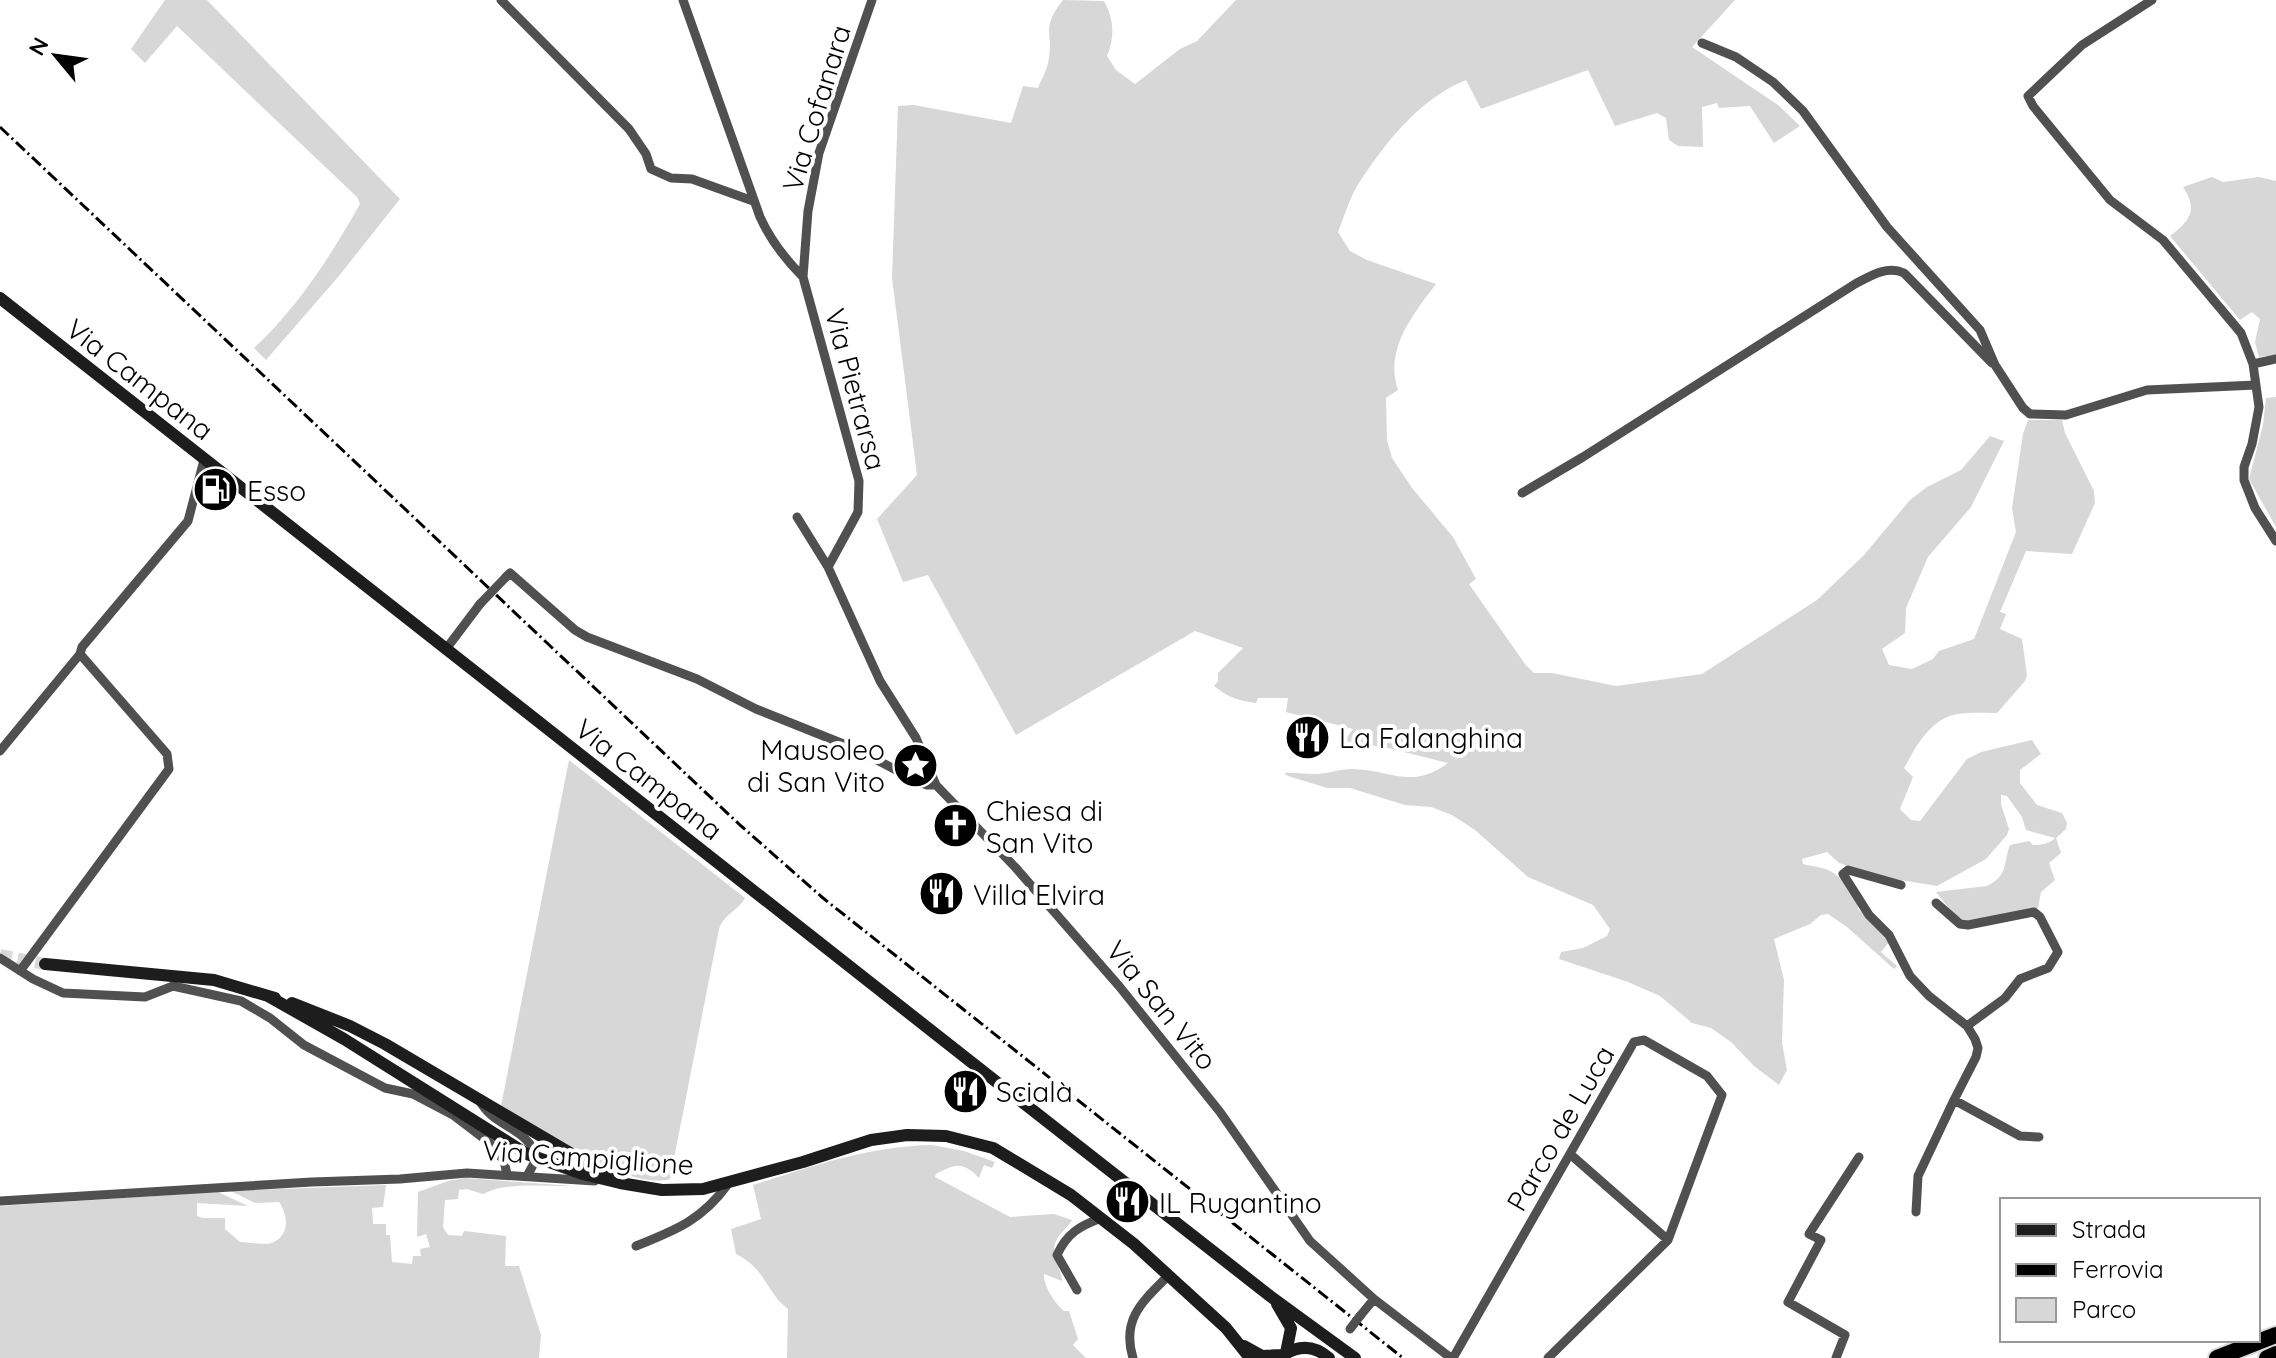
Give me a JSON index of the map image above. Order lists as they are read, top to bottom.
{
  "streets": {
    "main road": ["Via Campana", "Via Campiglione"],
    "street": [
      "Via Cofanara",
      "Via Pietrarsa",
      "Via San Vito",
      "Parco de Luca"
    ]
  },
  "crossings": [
    ["Via Cofanara", "Via Pietrarsa"],
    ["Via Campana", "Via San Vito"],
    ["Via Campana", "Via Campiglione"],
    ["Via San Vito", "Parco de Luca"]
  ],
  "places": {
    "fuel station": ["Esso"],
    "restaurant": [
      "La Falanghina",
      "Villa Elvira",
      "Scialà",
      "IL Rugantino"
    ],
    "place": ["Mausoleo di San Vito"],
    "church": ["Chiesa di San Vito"]
  },
  "legend": ["Strada", "Ferrovia", "Parco"],
  "north": "top left"
}
